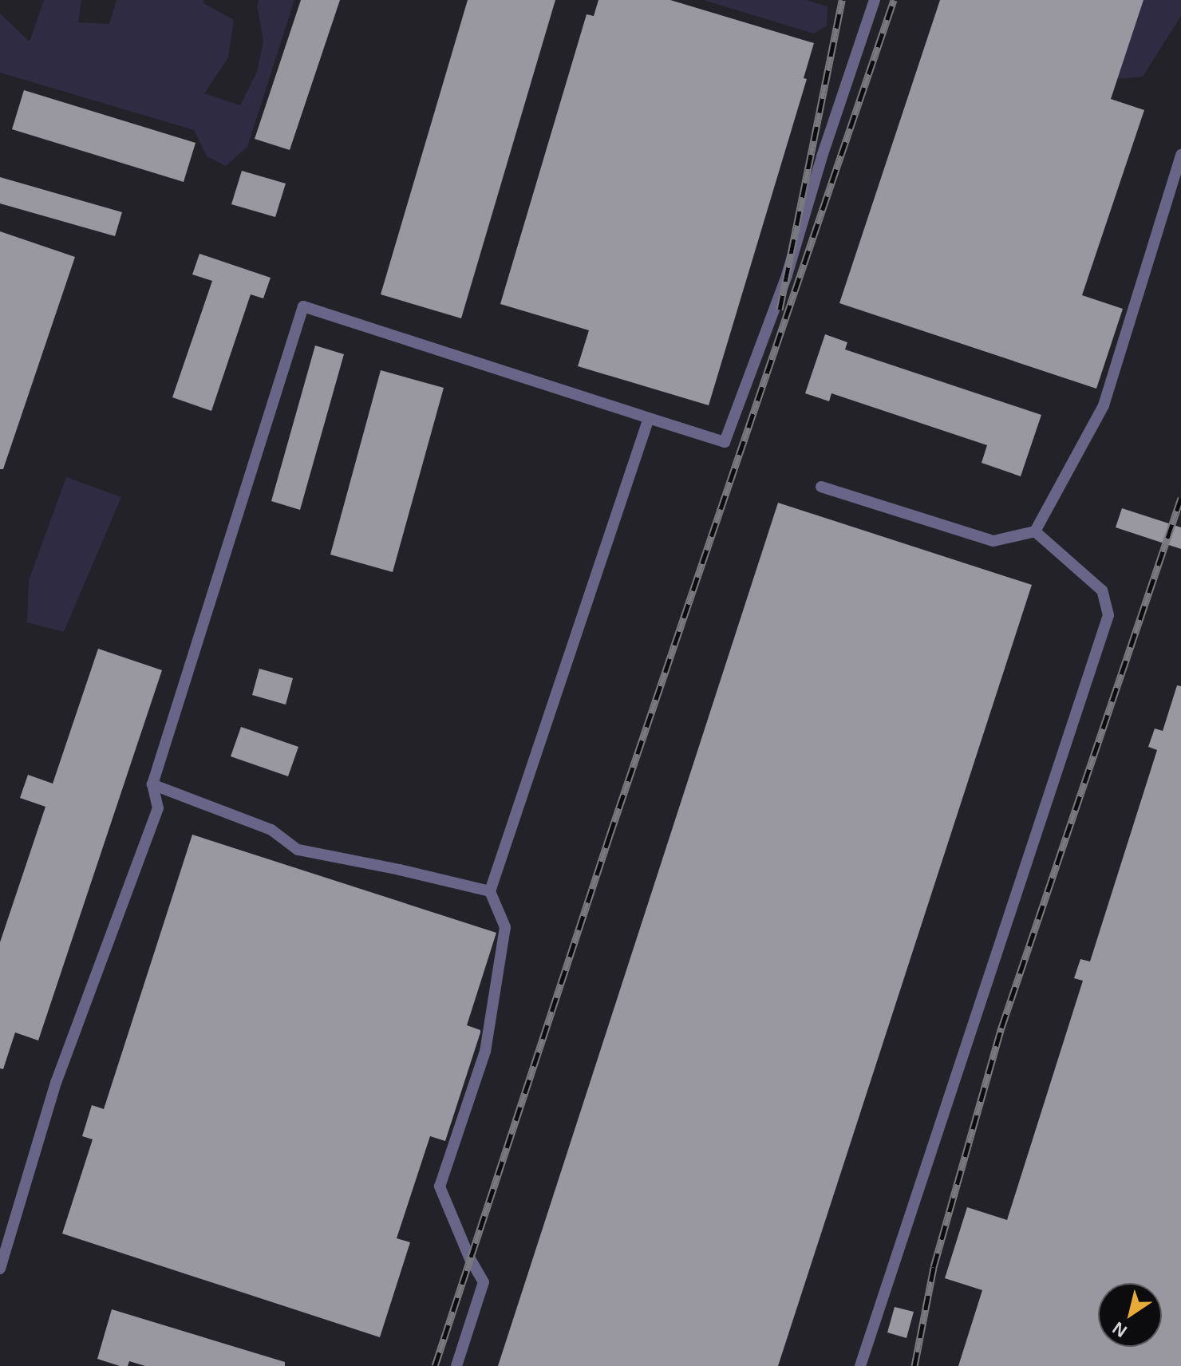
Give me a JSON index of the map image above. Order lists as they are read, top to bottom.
{
  "north": "bottom left"
}
